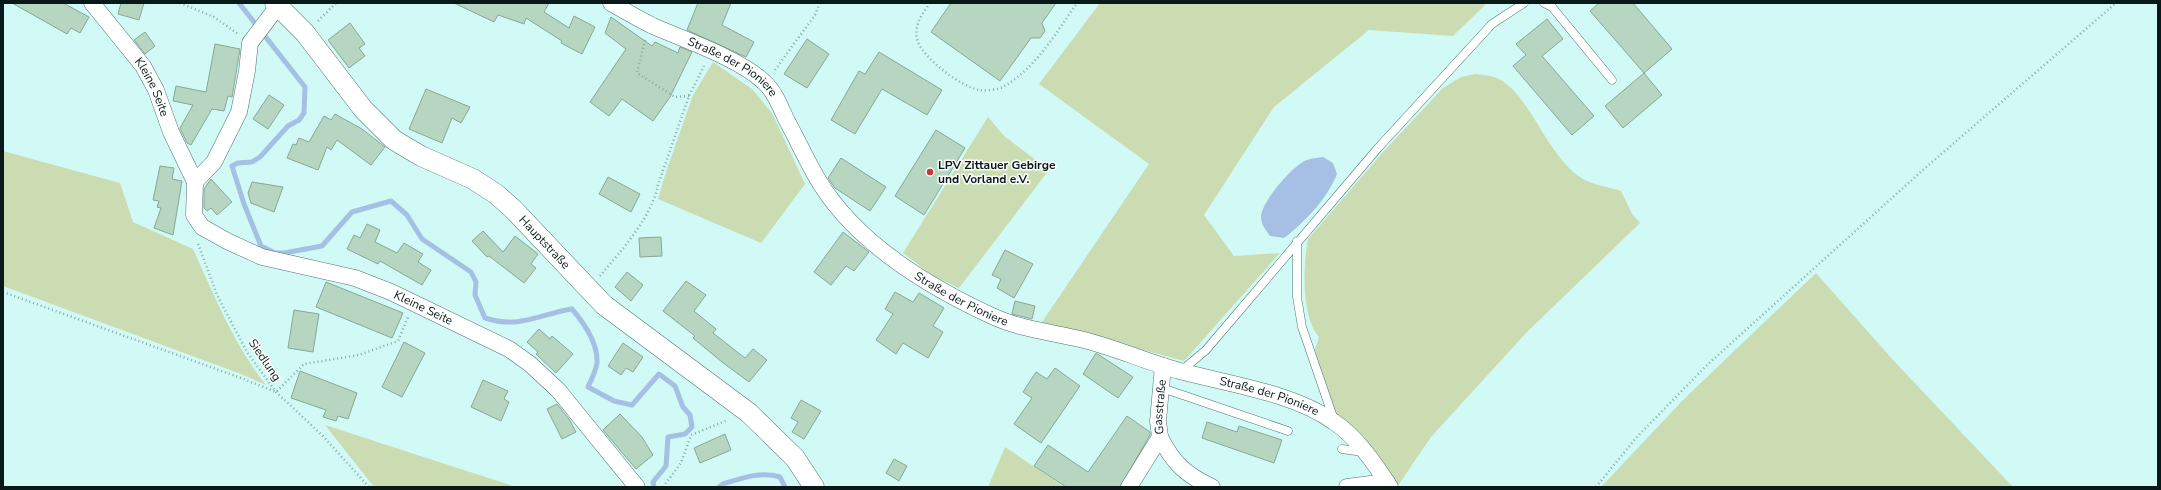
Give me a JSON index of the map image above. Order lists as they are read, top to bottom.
{
  "streets": {
    "street": [
      "Straße der Pioniere",
      "Kleine Seite",
      "Hauptstraße",
      "Gasstraße"
    ],
    "path": ["Siedlung"]
  },
  "crossings": [
    ["Straße der Pioniere", "Gasstraße"]
  ],
  "places": ["LPV Zittauer Gebirge und Vorland e.V."]
}
